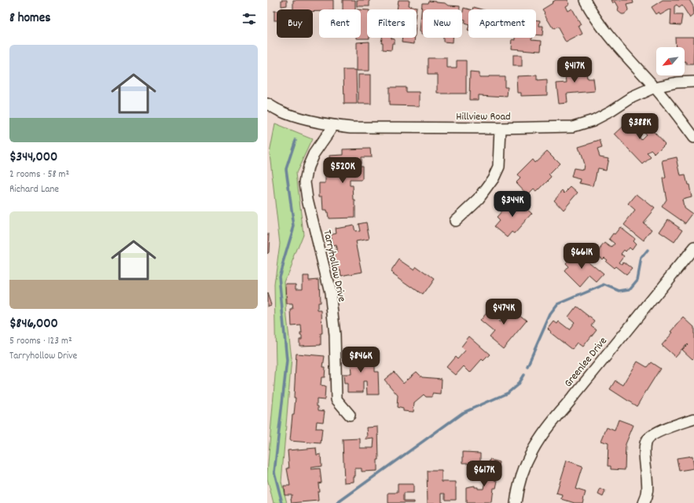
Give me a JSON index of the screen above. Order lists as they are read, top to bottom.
{
  "streets": {
    "street": ["Hillview Road", "Tarryhollow Drive", "Greenlee Drive"]
  },
  "crossings": [
    ["Hillview Road", "Tarryhollow Drive"]
  ],
  "north": "bottom left",
  "page": {
    "heading": "8 homes",
    "chip": [
      "Buy",
      "Rent",
      "Filters",
      "New",
      "Apartment"
    ],
    "list": [
      {
        "name": "$344,000",
        "note": "2 rooms · 58 m² · Richard Lane"
      },
      {
        "name": "$846,000",
        "note": "5 rooms · 123 m² · Tarryhollow Drive"
      }
    ],
    "price": [
      "$417K",
      "$388K",
      "$520K",
      "$344K",
      "$661K",
      "$474K",
      "$846K",
      "$617K"
    ]
  }
}
